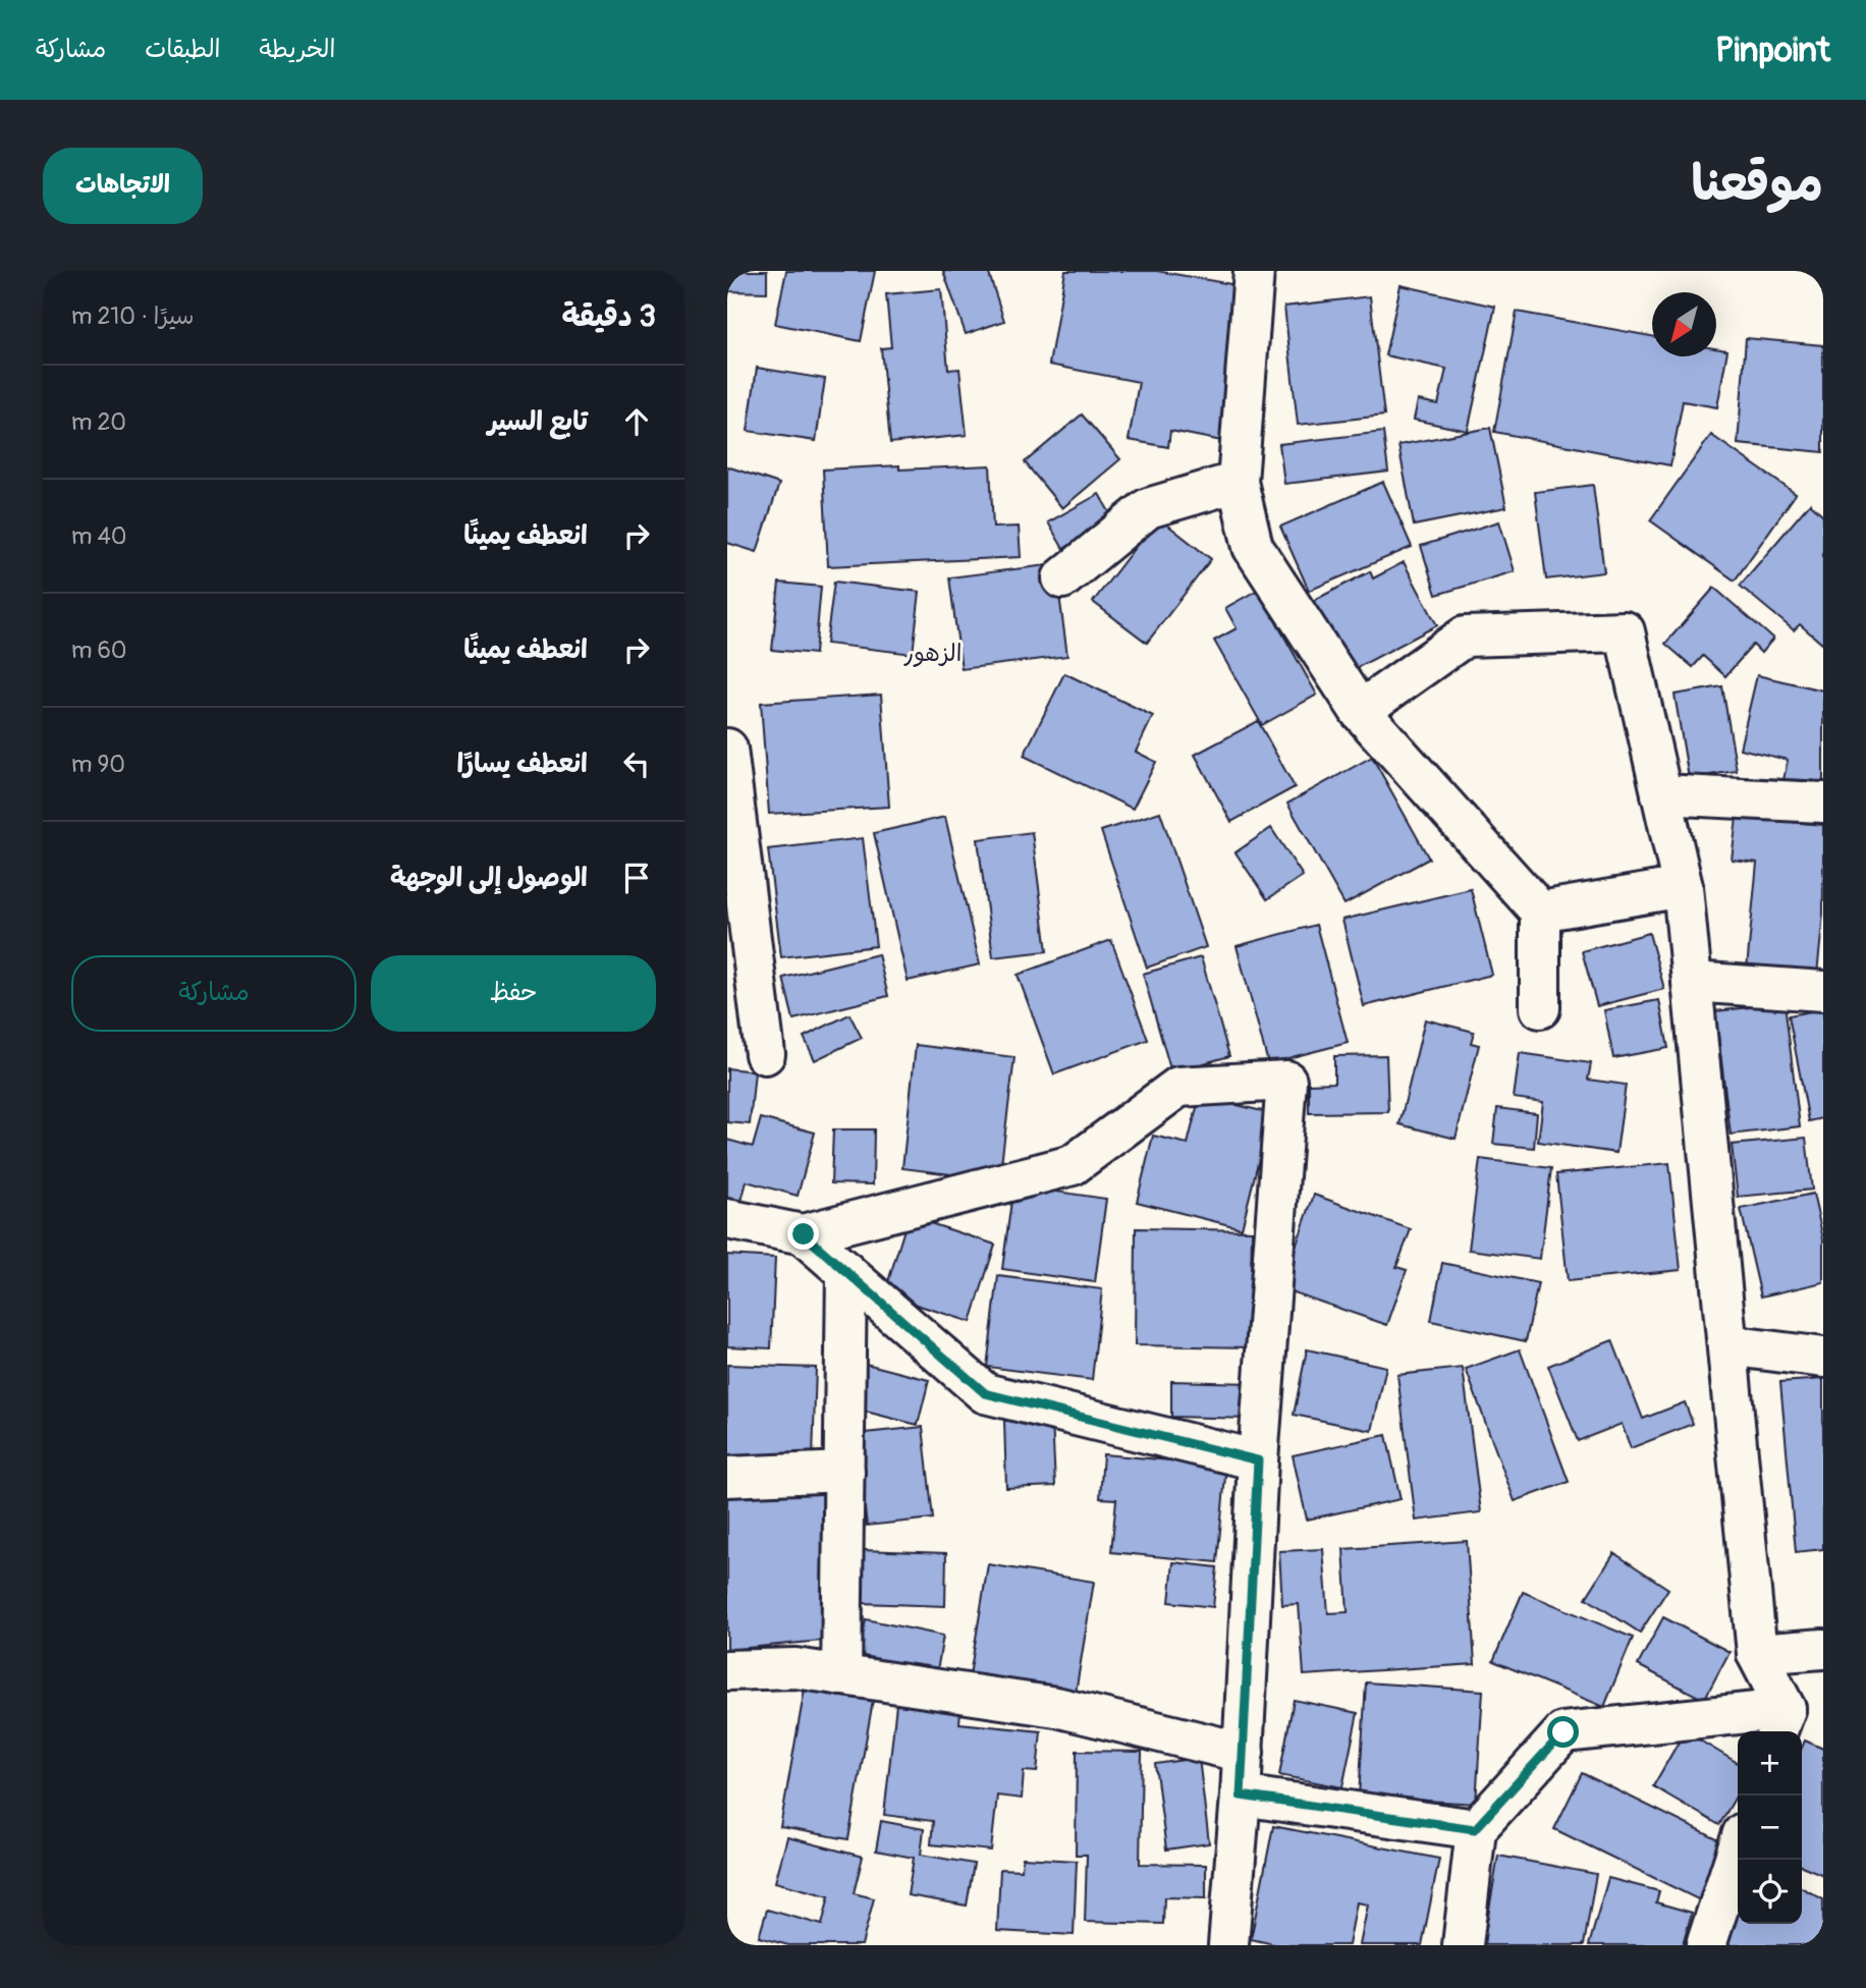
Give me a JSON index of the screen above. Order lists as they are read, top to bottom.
{
  "districts": ["الزهور"],
  "north": "bottom left",
  "page": {
    "header": "Pinpoint",
    "nav": ["الخريطة", "الطبقات", "مشاركة"],
    "title": "موقعنا",
    "buttons": [
      "الاتجاهات",
      ["حفظ", "مشاركة"]
    ],
    "heading": ["3 دقيقة", "سيرًا · 210 m"],
    "list": [
      ["تابع السير", "20 m"],
      ["انعطف يمينًا", "40 m"],
      ["انعطف يمينًا", "60 m"],
      ["انعطف يسارًا", "90 m"],
      "الوصول إلى الوجهة"
    ],
    "map_buttons": ["+", "−"]
  }
}
